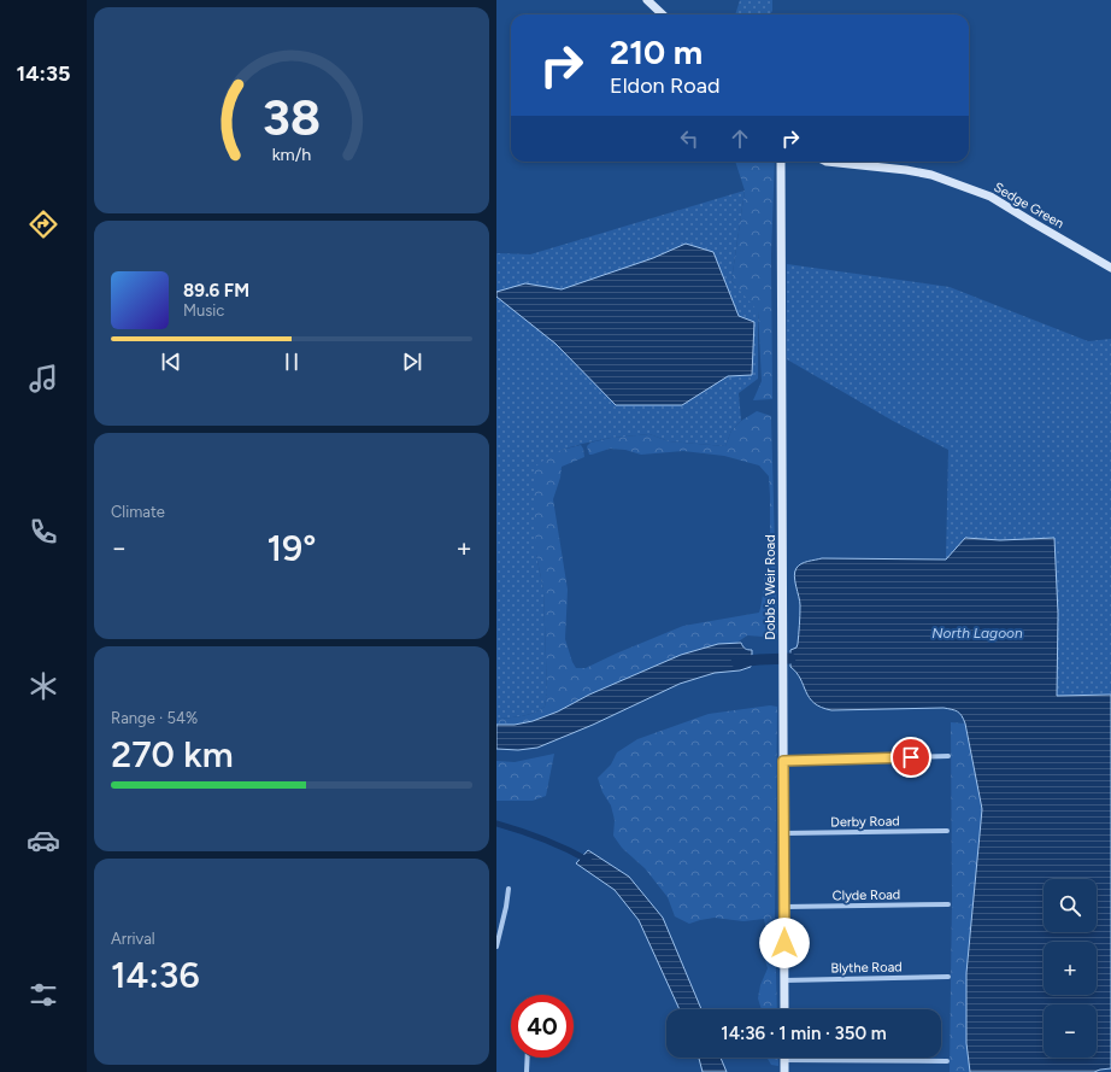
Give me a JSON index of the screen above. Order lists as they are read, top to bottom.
{
  "streets": {
    "street": [
      "Sedge Green",
      "Dobb's Weir Road",
      "Derby Road",
      "Clyde Road",
      "Blythe Road"
    ]
  },
  "crossings": [
    ["Dobb's Weir Road", "Derby Road"],
    ["Dobb's Weir Road", "Clyde Road"],
    ["Dobb's Weir Road", "Blythe Road"]
  ],
  "water": ["North Lagoon"],
  "page": {
    "tabs": "14:35",
    "turn": ["210 m", "Eldon Road"],
    "song": ["89.6 FM", "Music"],
    "tile": [
      "Climate",
      ["Range · 54%", "270 km"],
      ["Arrival", "14:36"]
    ],
    "heat": ["−", "19°", "+"],
    "map_buttons": ["+", "−"],
    "limit": "40",
    "trip": "14:36 · 1 min · 350 m",
    "gauge": ["38", "km/h"]
  }
}
